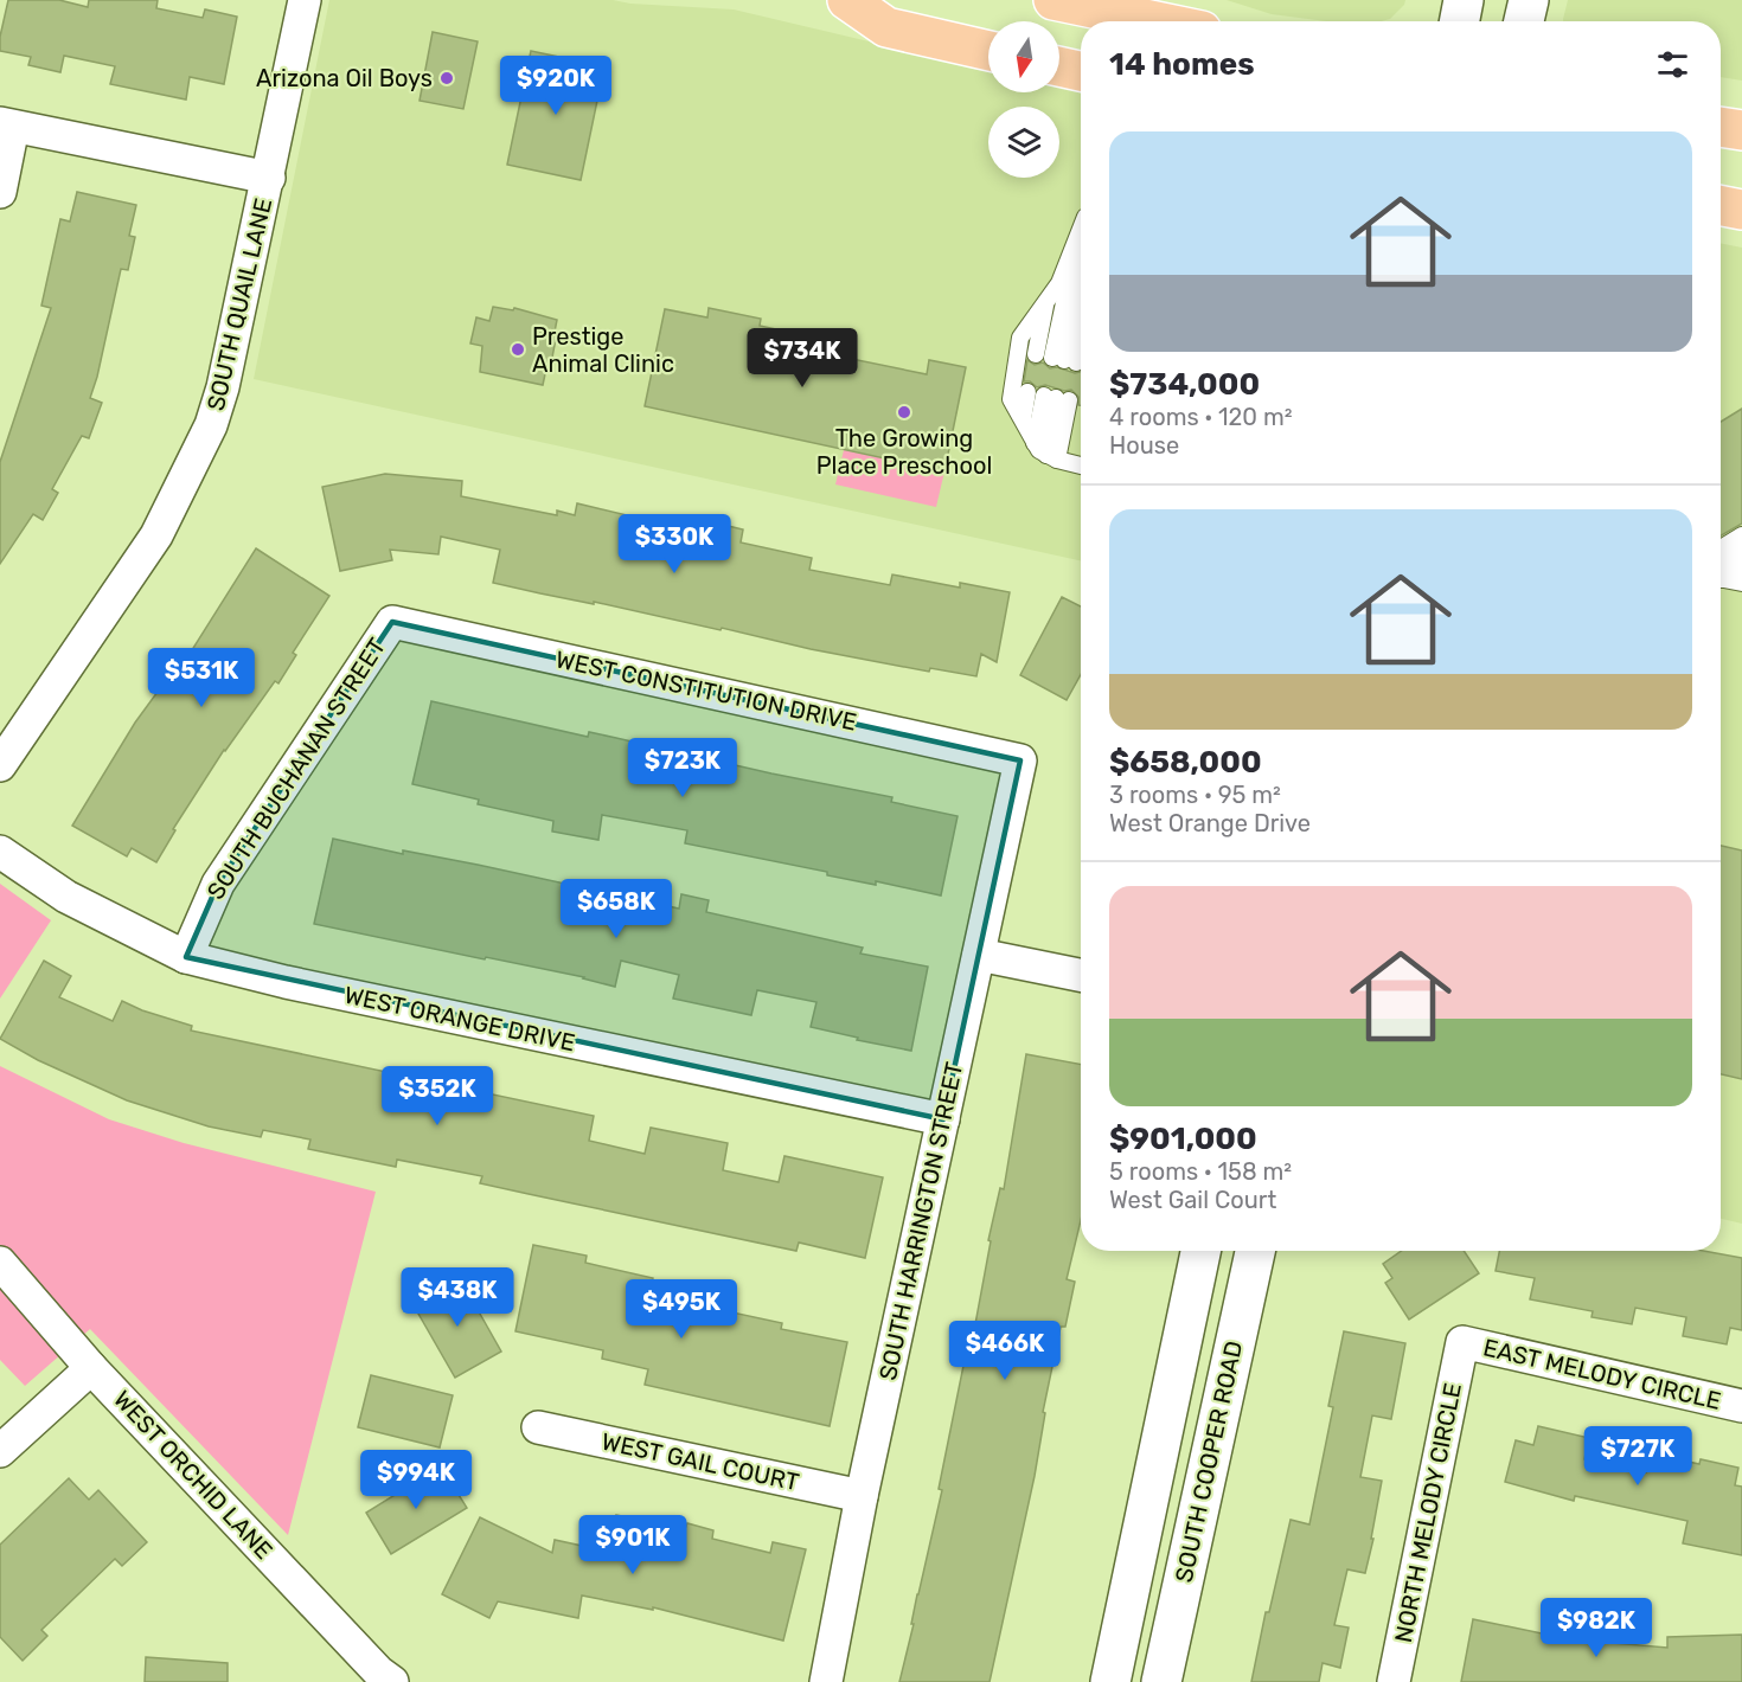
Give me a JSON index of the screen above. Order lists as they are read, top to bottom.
{
  "streets": {
    "main road": ["SOUTH COOPER ROAD"],
    "street": [
      "SOUTH QUAIL LANE",
      "WEST CONSTITUTION DRIVE",
      "SOUTH BUCHANAN STREET",
      "WEST ORANGE DRIVE",
      "SOUTH HARRINGTON STREET",
      "EAST MELODY CIRCLE",
      "WEST GAIL COURT",
      "WEST ORCHID LANE",
      "NORTH MELODY CIRCLE"
    ]
  },
  "crossings": [
    ["WEST CONSTITUTION DRIVE", "SOUTH BUCHANAN STREET"],
    ["WEST CONSTITUTION DRIVE", "SOUTH HARRINGTON STREET"],
    ["SOUTH BUCHANAN STREET", "WEST ORANGE DRIVE"],
    ["WEST ORANGE DRIVE", "SOUTH HARRINGTON STREET"],
    ["SOUTH HARRINGTON STREET", "WEST GAIL COURT"],
    ["EAST MELODY CIRCLE", "NORTH MELODY CIRCLE"]
  ],
  "places": ["Arizona Oil Boys", "Prestige Animal Clinic", "The Growing Place Preschool"],
  "north": "bottom",
  "page": {
    "heading": "14 homes",
    "price": [
      "$920K",
      "$734K",
      "$330K",
      "$531K",
      "$723K",
      "$658K",
      "$352K",
      "$438K",
      "$495K",
      "$466K",
      "$727K",
      "$994K",
      "$901K",
      "$982K"
    ],
    "list": [
      {
        "name": "$734,000",
        "note": "4 rooms · 120 m² · House"
      },
      {
        "name": "$658,000",
        "note": "3 rooms · 95 m² · West Orange Drive"
      },
      {
        "name": "$901,000",
        "note": "5 rooms · 158 m² · West Gail Court"
      }
    ]
  }
}
